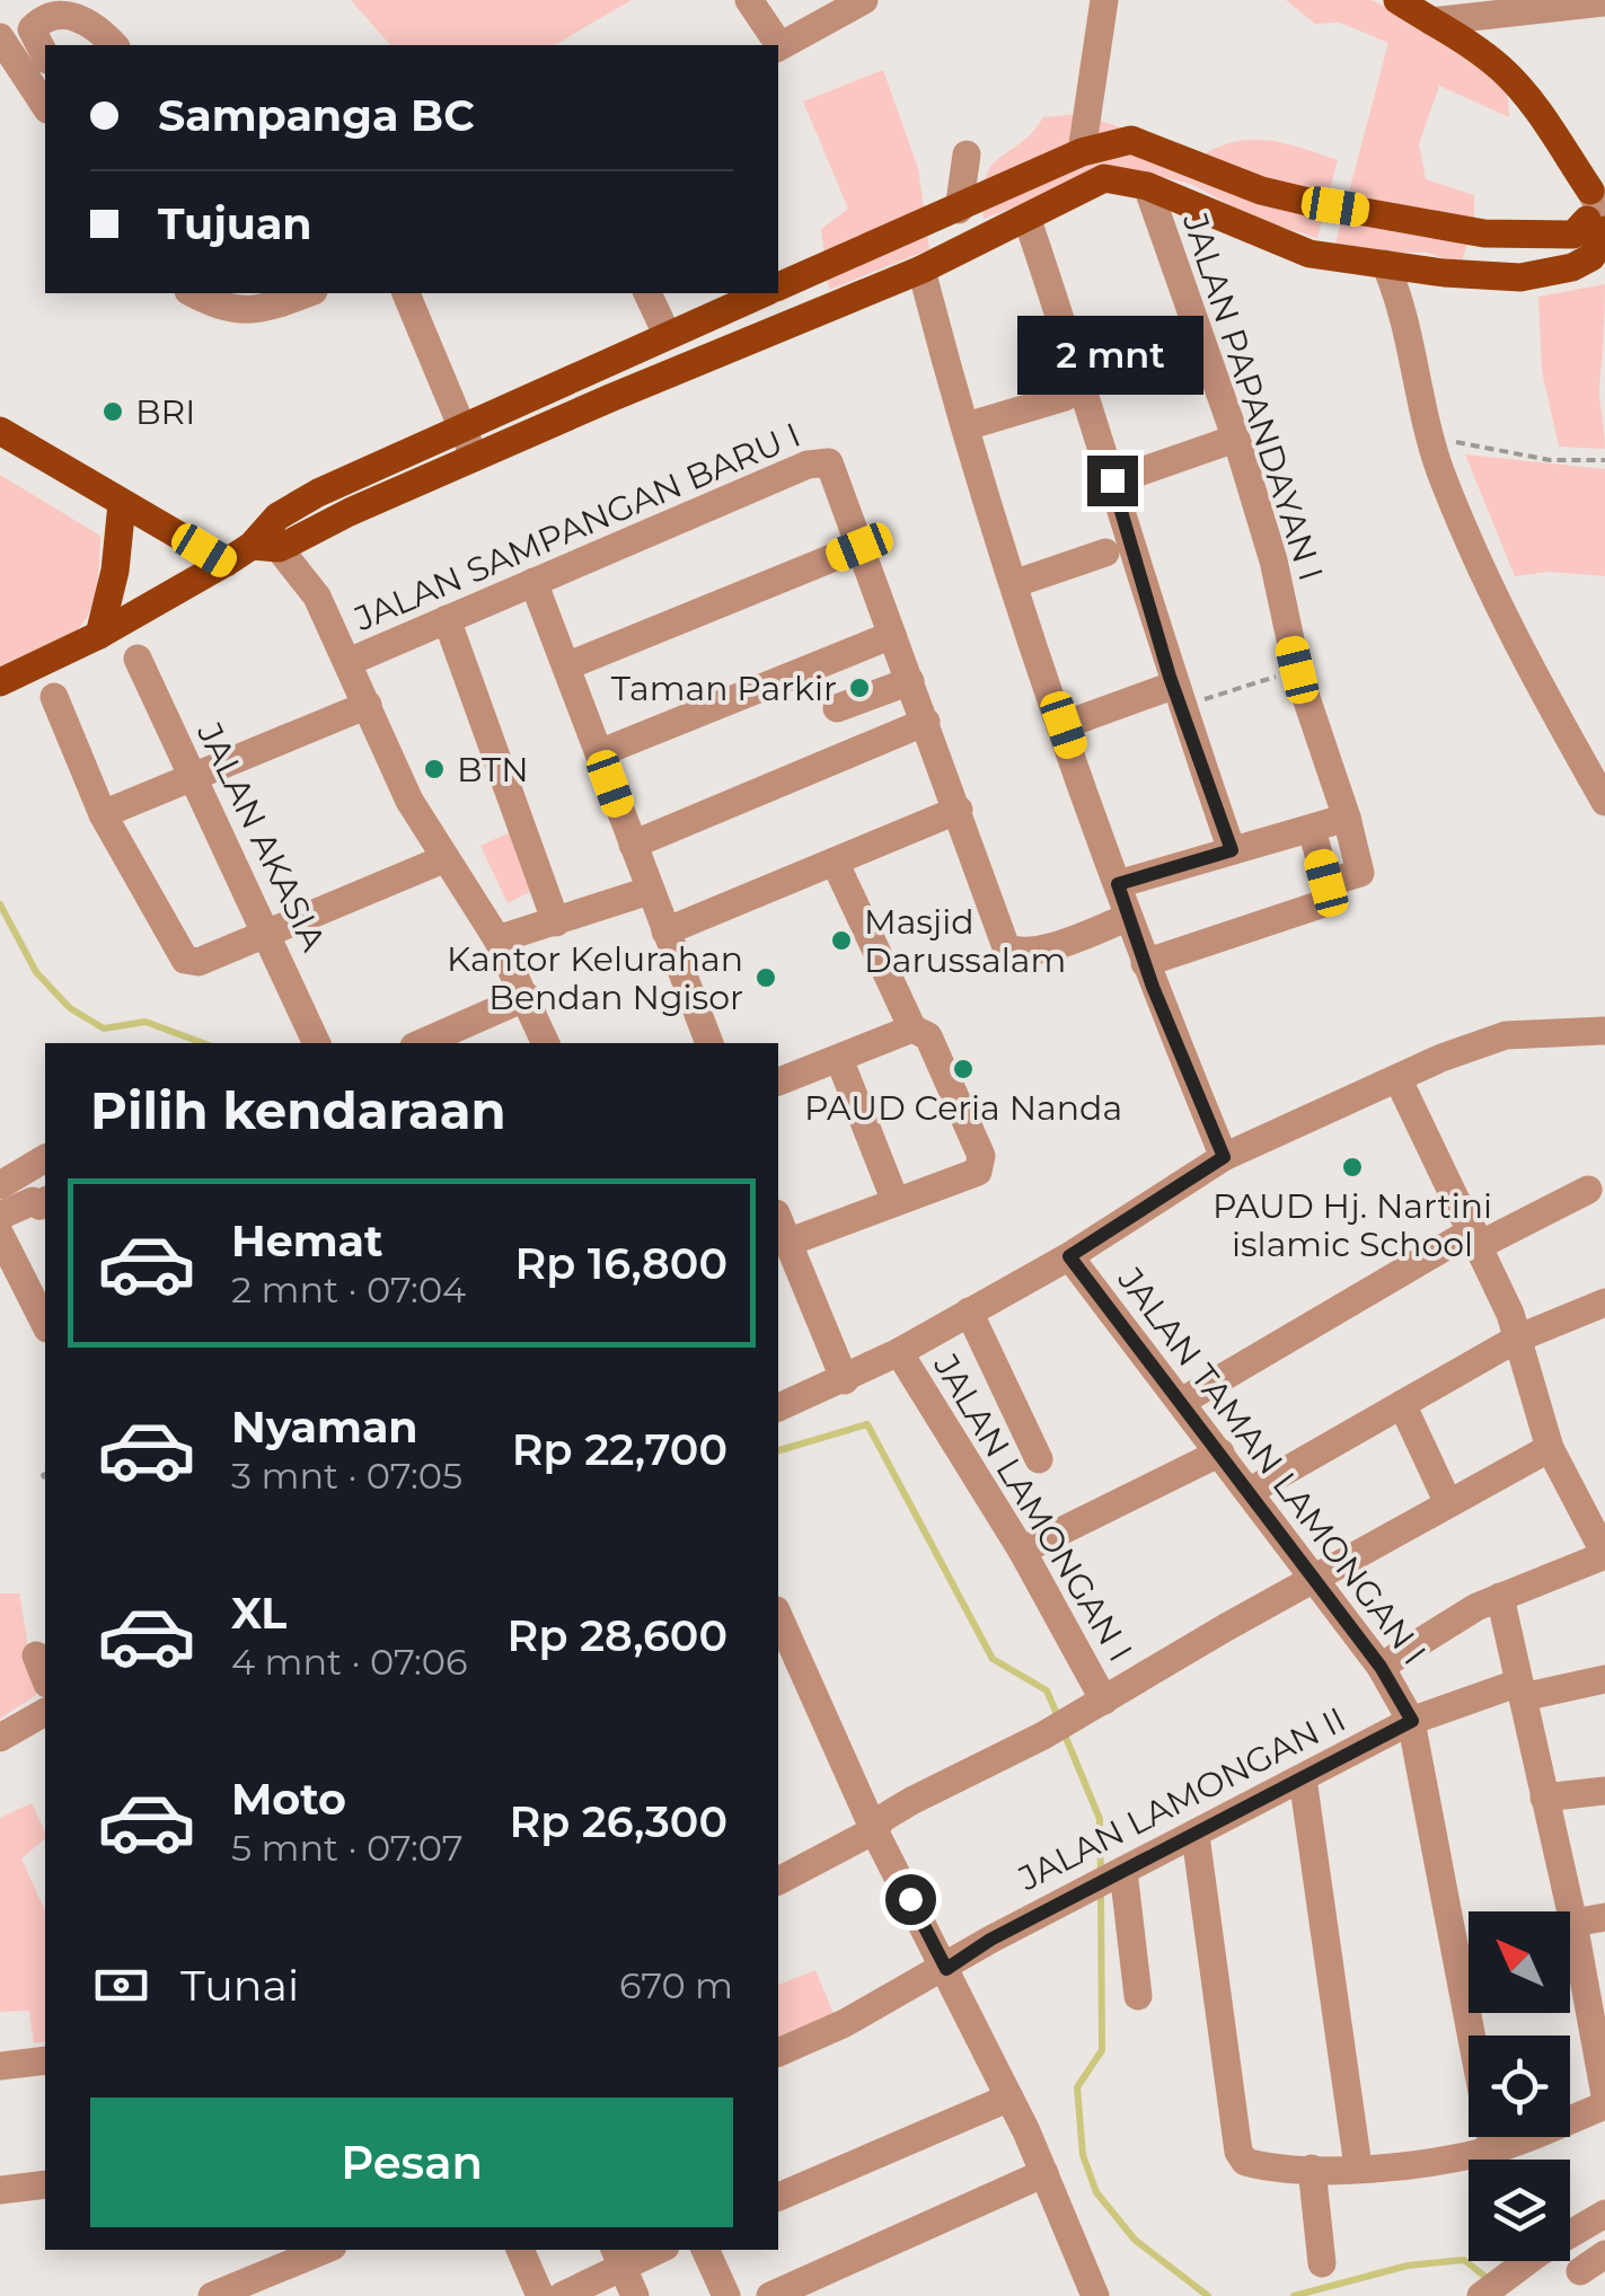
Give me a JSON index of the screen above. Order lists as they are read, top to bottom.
{
  "streets": {
    "street": [
      "JALAN PAPANDAYAN I",
      "JALAN SAMPANGAN BARU I",
      "JALAN AKASIA",
      "JALAN TAMAN LAMONGAN I",
      "JALAN LAMONGAN I",
      "JALAN LAMONGAN II"
    ]
  },
  "crossings": [
    ["JALAN TAMAN LAMONGAN I", "JALAN LAMONGAN I"],
    ["JALAN TAMAN LAMONGAN I", "JALAN LAMONGAN II"]
  ],
  "places": [
    "BRI",
    "Taman Parkir",
    "BTN",
    "Masjid Darussalam",
    "Kantor Kelurahan Bendan Ngisor",
    "PAUD Ceria Nanda",
    "PAUD Hj. Nartini islamic School"
  ],
  "north": "top left",
  "page": {
    "banner": ["Sampanga BC", "Tujuan"],
    "bubble": "2 mnt",
    "heading": "Pilih kendaraan",
    "list": [
      {
        "name": "Hemat",
        "note": "2 mnt · 07:04",
        "value": "Rp 16,800"
      },
      {
        "name": "Nyaman",
        "note": "3 mnt · 07:05",
        "value": "Rp 22,700"
      },
      {
        "name": "XL",
        "note": "4 mnt · 07:06",
        "value": "Rp 28,600"
      },
      {
        "name": "Moto",
        "note": "5 mnt · 07:07",
        "value": "Rp 26,300"
      }
    ],
    "pay": ["Tunai", "670 m"],
    "buttons": "Pesan"
  }
}
